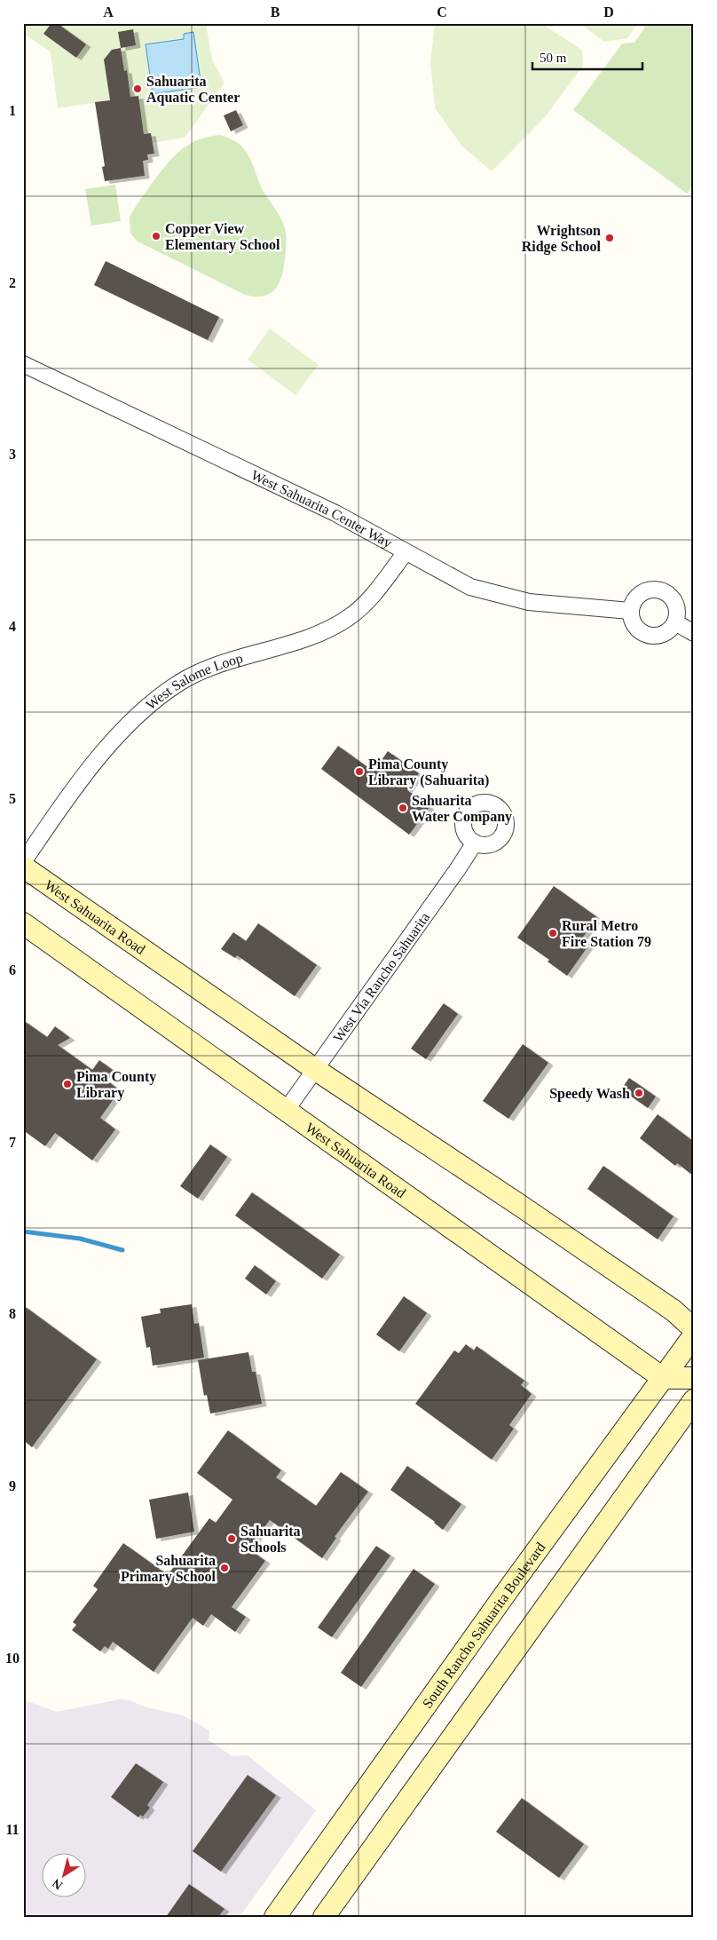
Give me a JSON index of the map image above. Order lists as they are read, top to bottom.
{
  "streets": {
    "main road": ["West Sahuarita Road", "South Rancho Sahuarita Boulevard"],
    "street": ["West Sahuarita Center Way", "West Salome Loop", "West Via Rancho Sahuarita"]
  },
  "crossings": [
    ["West Sahuarita Center Way", "West Salome Loop"],
    ["West Sahuarita Road", "West Via Rancho Sahuarita"],
    ["West Sahuarita Road", "South Rancho Sahuarita Boulevard"]
  ],
  "places": [
    "Sahuarita Aquatic Center",
    "Copper View Elementary School",
    "Wrightson Ridge School",
    "Pima County Library (Sahuarita)",
    "Sahuarita Water Company",
    "Rural Metro Fire Station 79",
    "Pima County Library",
    "Speedy Wash",
    "Sahuarita Schools",
    "Sahuarita Primary School"
  ],
  "scale_bar": "50 m",
  "north": "bottom left",
  "grid": {
    "columns": [
      "A",
      "B",
      "C",
      "D"
    ],
    "rows": [
      "1",
      "2",
      "3",
      "4",
      "5",
      "6",
      "7",
      "8",
      "9",
      "10",
      "11"
    ]
  }
}
